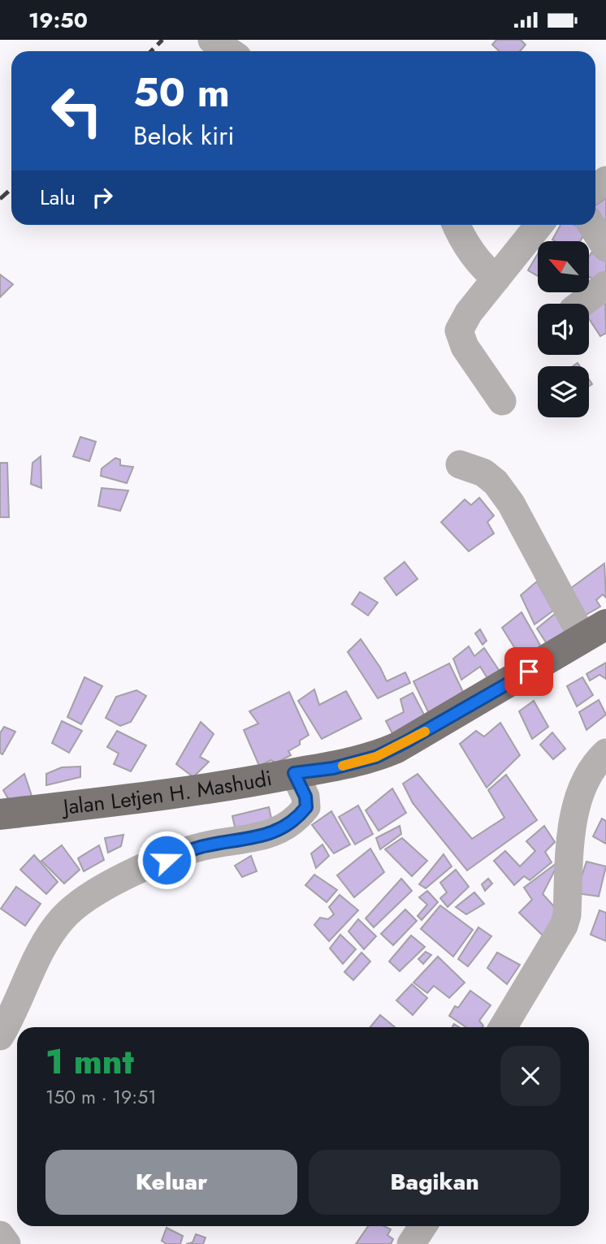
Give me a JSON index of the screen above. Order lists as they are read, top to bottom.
{
  "streets": {
    "main road": ["Jalan Letjen H. Mashudi"]
  },
  "north": "top left",
  "page": {
    "status": "19:50",
    "turn": ["50 m", "Belok kiri"],
    "then": "Lalu",
    "heading": ["1 mnt", "150 m · 19:51"],
    "buttons": ["Keluar", "Bagikan"]
  }
}
